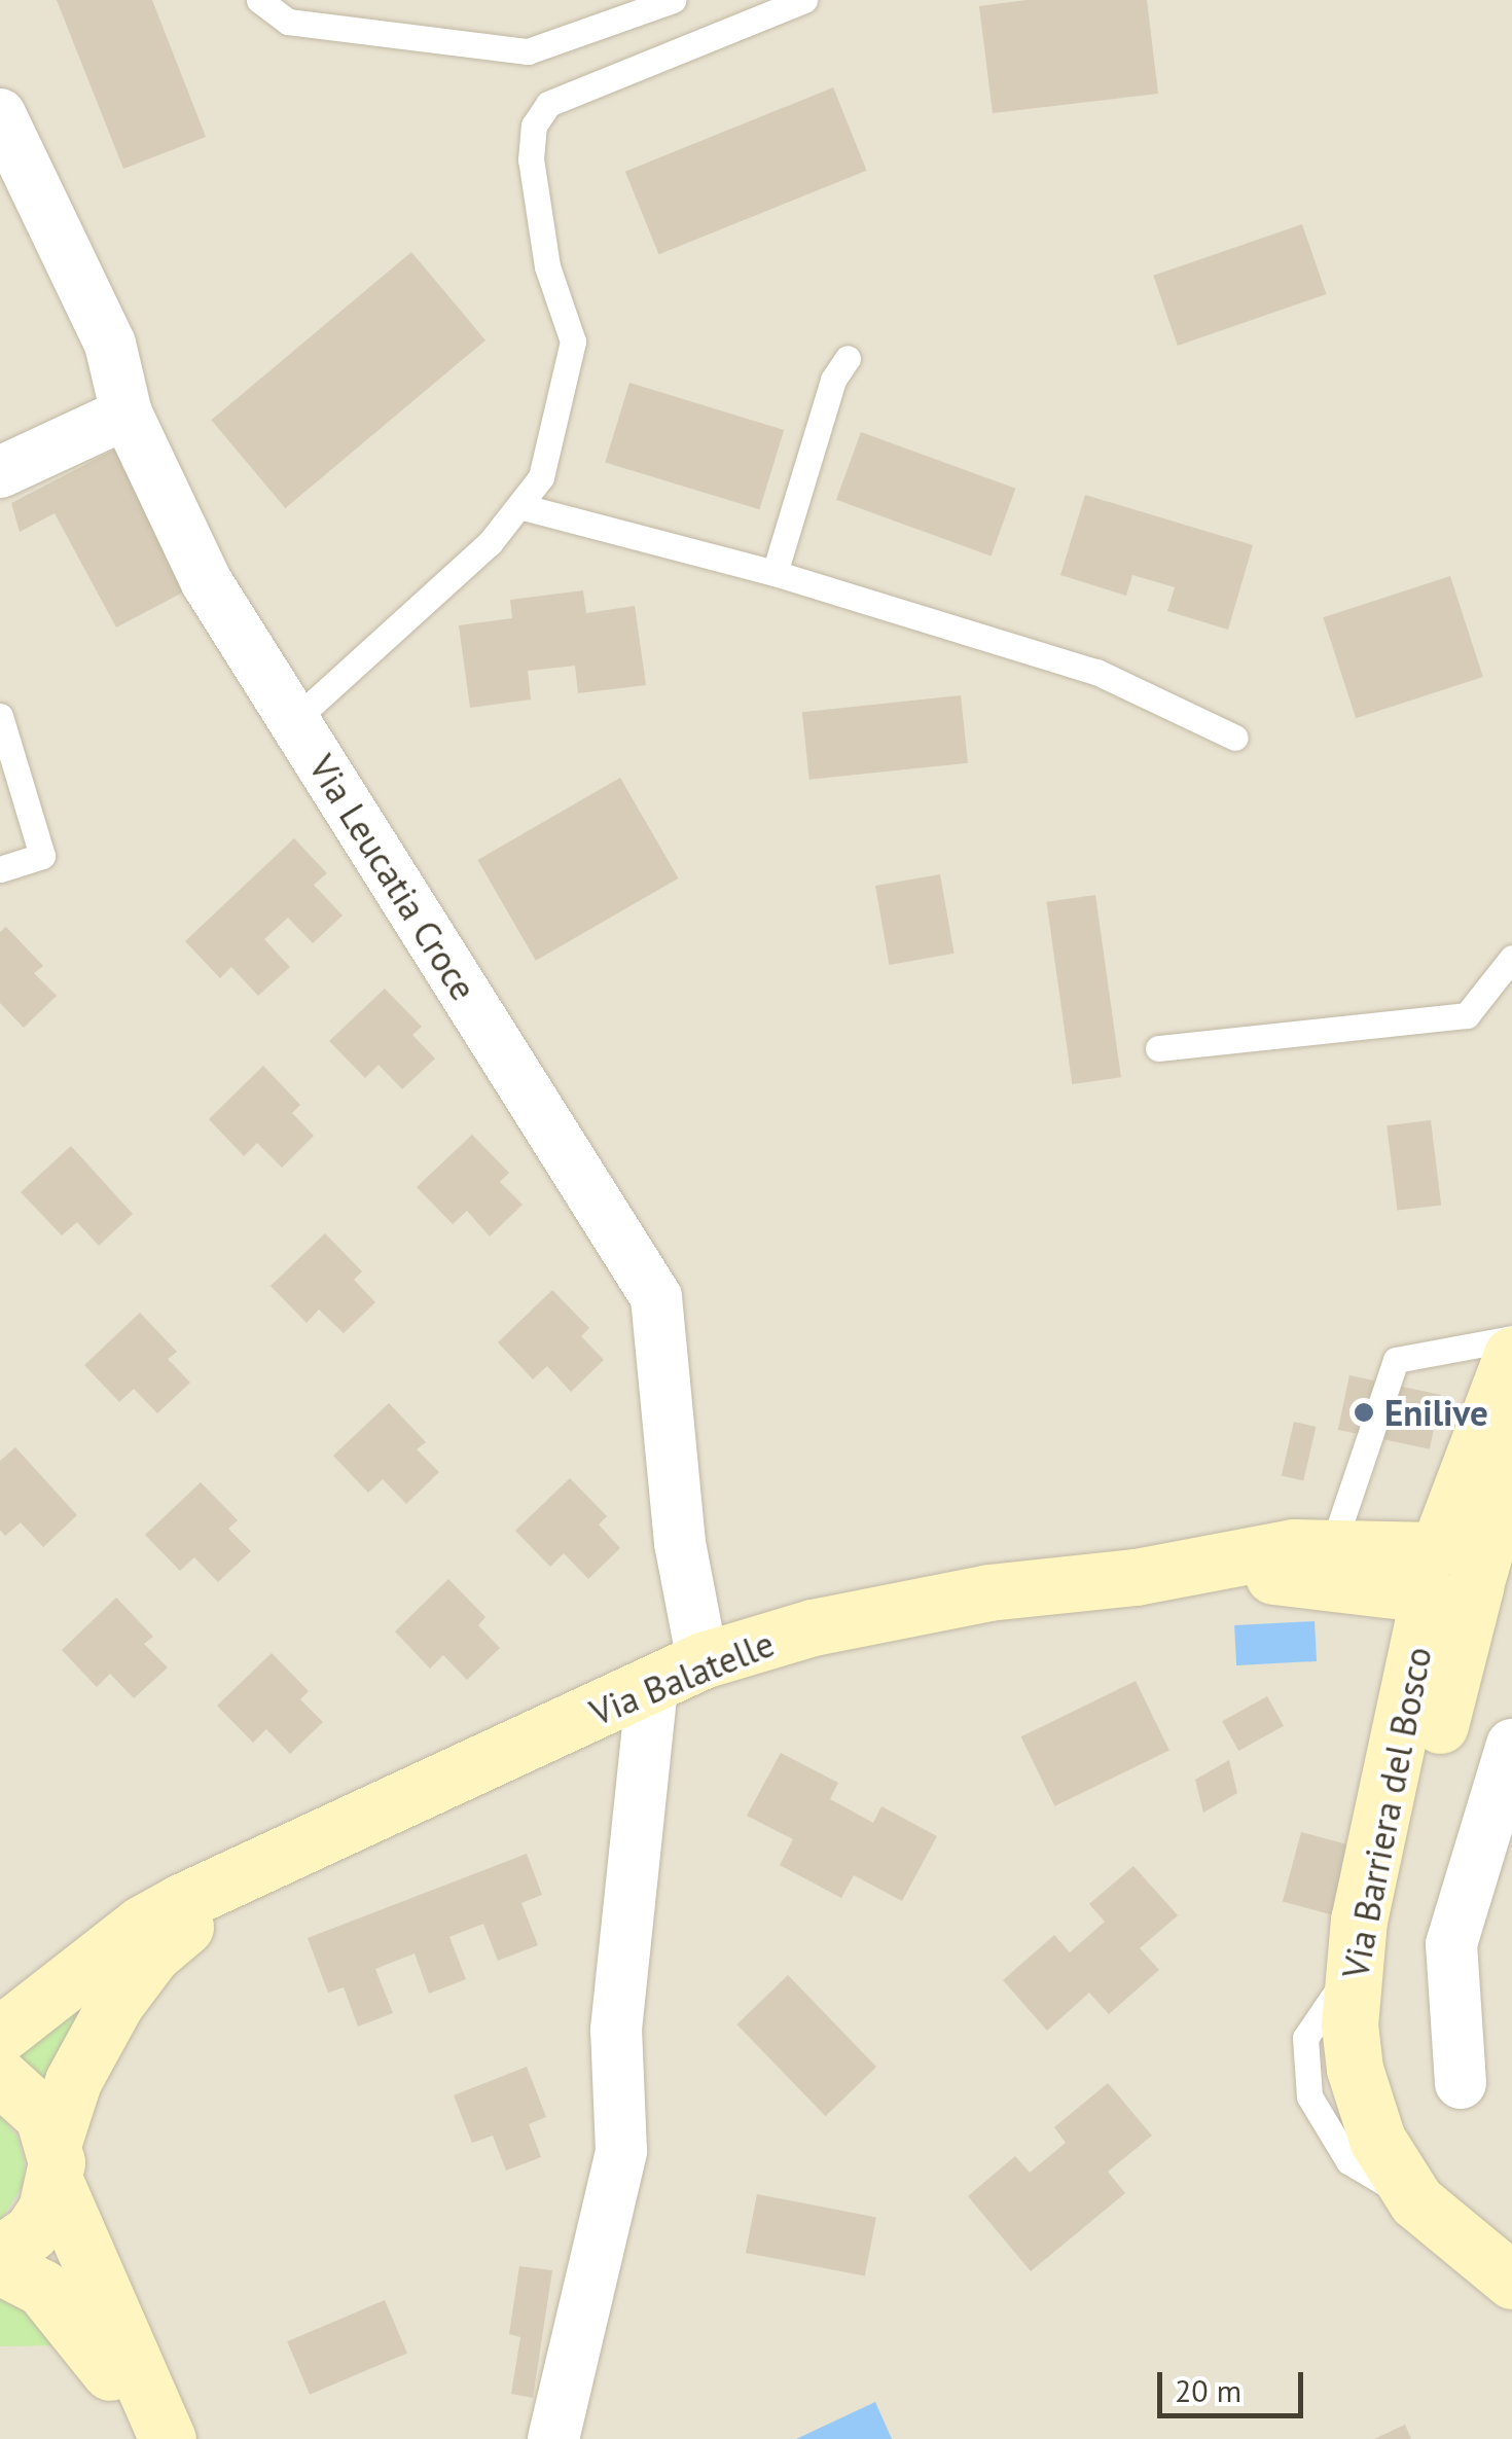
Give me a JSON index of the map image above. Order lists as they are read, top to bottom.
{
  "streets": {
    "main road": ["Via Balatelle", "Via Barriera del Bosco"],
    "street": ["Via Leucatia Croce"]
  },
  "crossings": [
    ["Via Leucatia Croce", "Via Balatelle"],
    ["Via Balatelle", "Via Barriera del Bosco"]
  ],
  "places": ["Enilive"],
  "scale_bar": "20 m"
}
